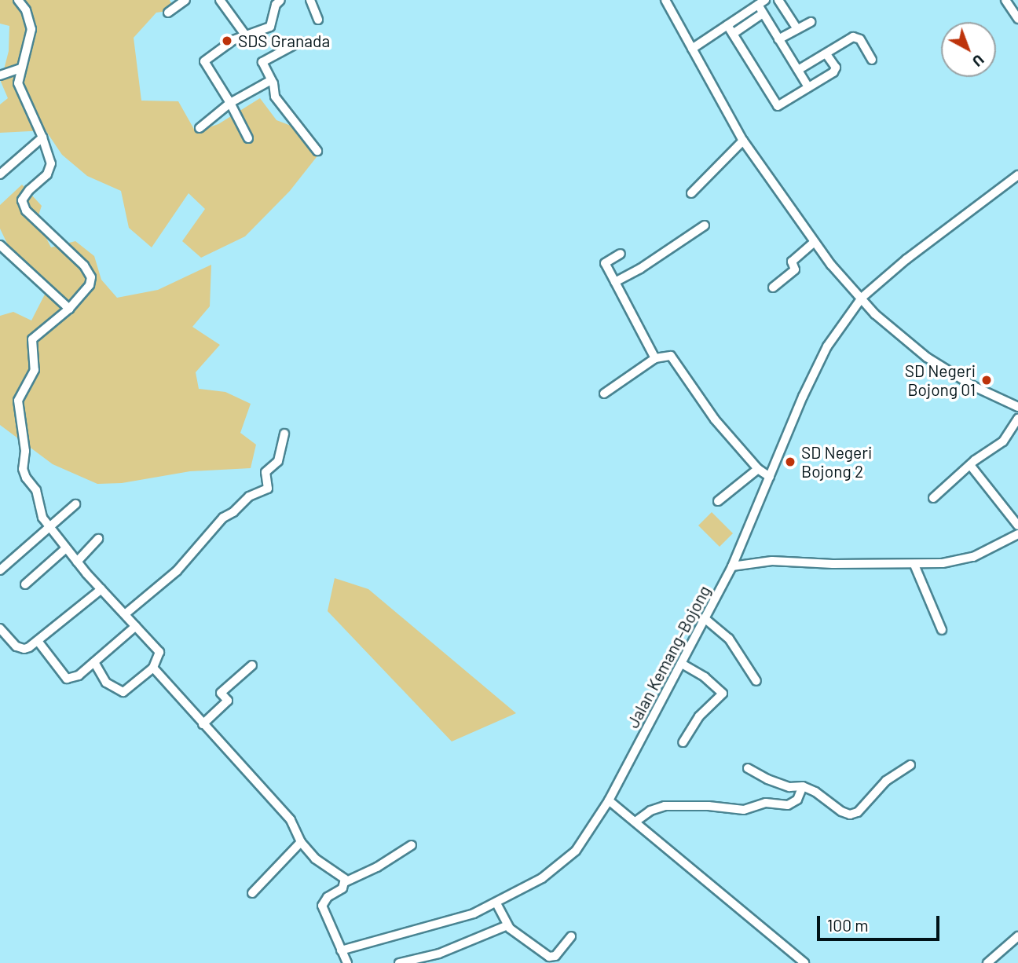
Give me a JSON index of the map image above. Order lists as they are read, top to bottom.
{
  "streets": {
    "street": ["Jalan Kemang–Bojong"]
  },
  "places": ["SDS Granada", "SD Negeri Bojong 01", "SD Negeri Bojong 2"],
  "scale_bar": "100 m",
  "north": "bottom right"
}
